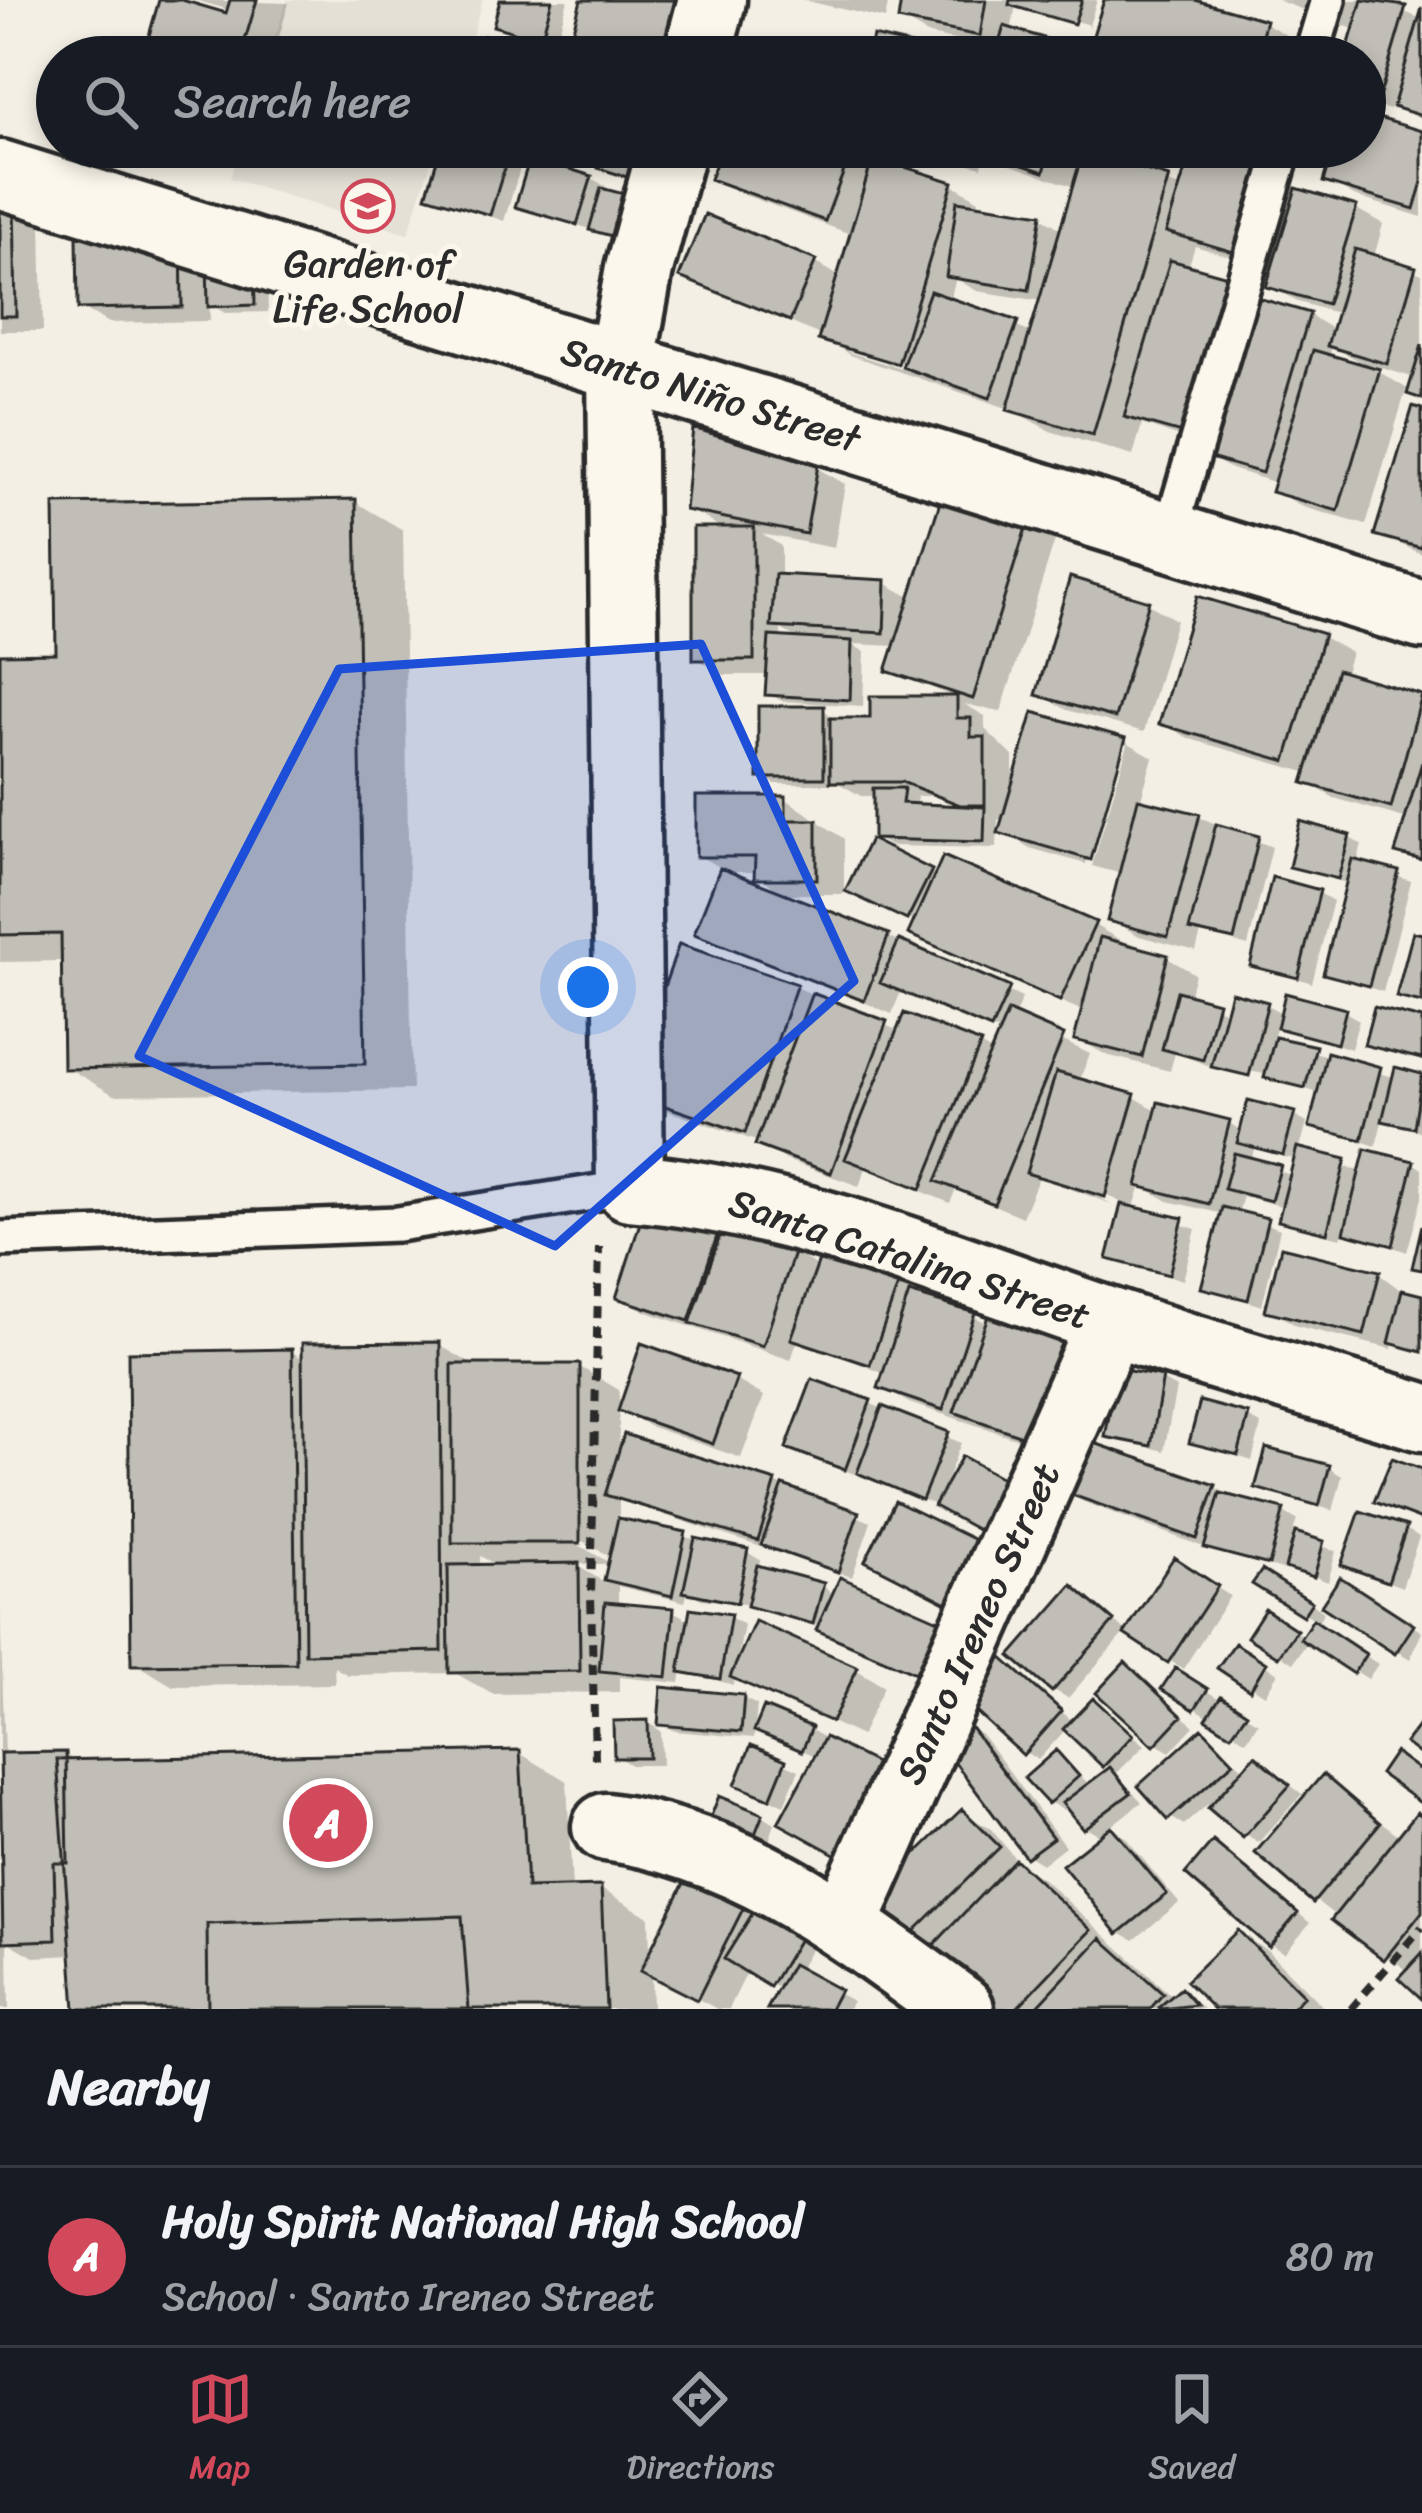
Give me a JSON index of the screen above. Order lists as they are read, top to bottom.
{
  "streets": {
    "street": ["Santo Niño Street", "Santa Catalina Street", "Santo Ireneo Street"]
  },
  "crossings": [
    ["Santa Catalina Street", "Santo Ireneo Street"]
  ],
  "places": {
    "school or university": ["Garden of Life School"]
  },
  "page": {
    "search": "Search here",
    "pins": "A",
    "heading": "Nearby",
    "list": [
      {
        "mark": "A",
        "name": "Holy Spirit National High School",
        "note": "School · Santo Ireneo Street",
        "value": "80 m"
      }
    ],
    "nav": ["Map", "Directions", "Saved"]
  }
}
